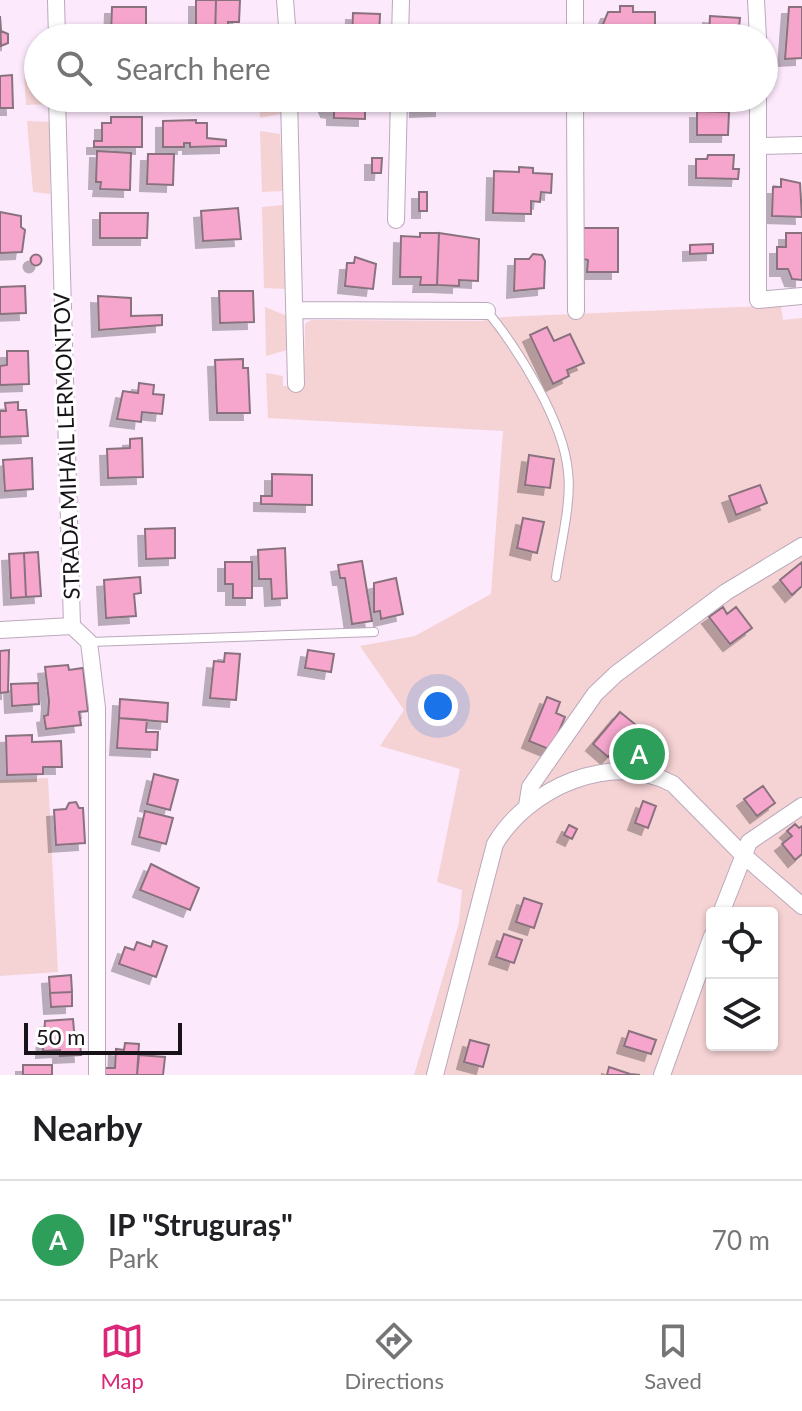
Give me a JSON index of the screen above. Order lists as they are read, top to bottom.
{
  "streets": {
    "street": ["STRADA MIHAIL LERMONTOV"]
  },
  "scale_bar": "50 m",
  "page": {
    "search": "Search here",
    "pins": "A",
    "scale": "50 m",
    "heading": "Nearby",
    "list": [
      {
        "mark": "A",
        "name": "IP \"Struguraș\"",
        "note": "Park",
        "value": "70 m"
      }
    ],
    "nav": ["Map", "Directions", "Saved"]
  }
}
